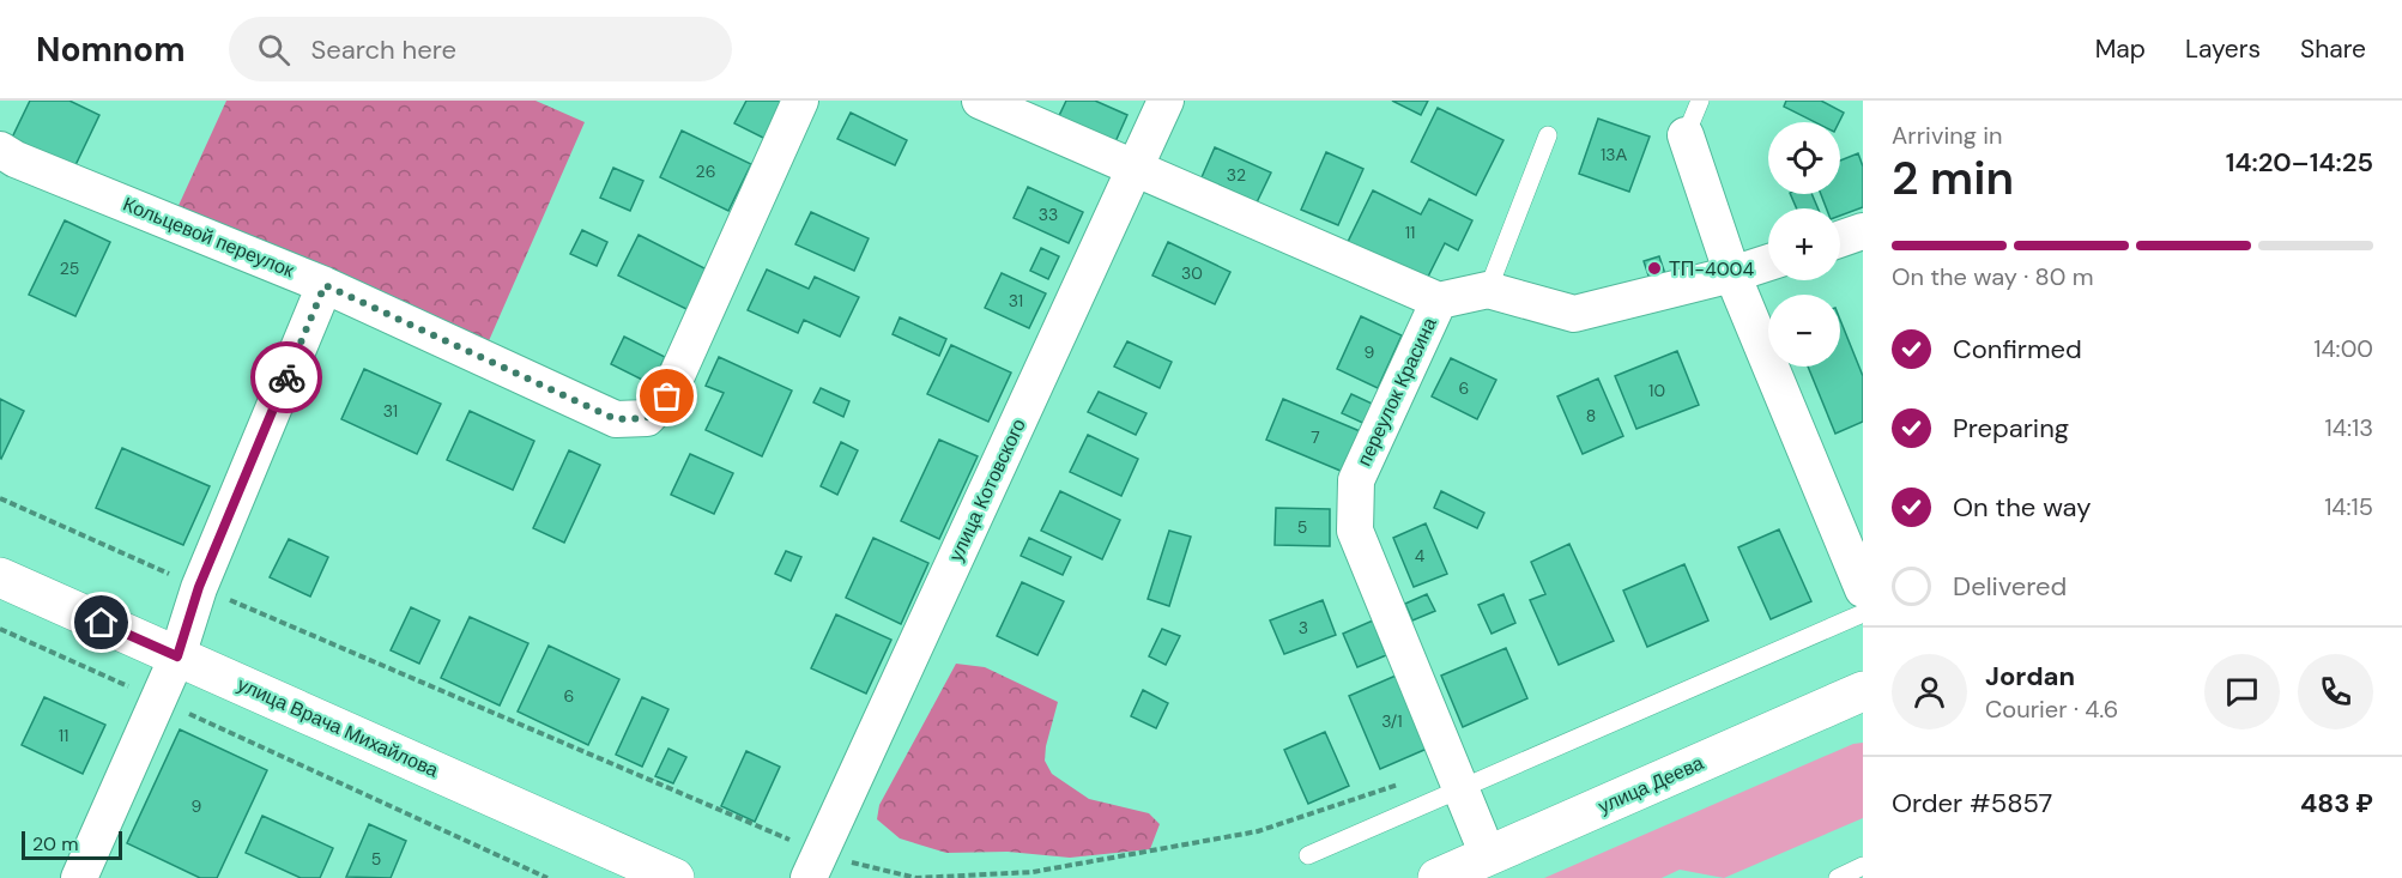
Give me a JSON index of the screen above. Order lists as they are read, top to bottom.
{
  "streets": {
    "main road": ["улица Врача Михайлова", "улица Деева"],
    "street": ["Кольцевой переулок", "переулок Красина", "улица Котовского"]
  },
  "crossings": [
    ["переулок Красина", "улица Деева"]
  ],
  "places": ["ТП-4004"],
  "house_numbers": [
    "13А",
    "26",
    "32",
    "33",
    "11",
    "25",
    "30",
    "31",
    "9",
    "6",
    "10",
    "31",
    "8",
    "7",
    "5",
    "4",
    "3",
    "6",
    "3/1",
    "11",
    "9",
    "5"
  ],
  "scale_bar": "20 m",
  "page": {
    "header": "Nomnom",
    "search": "Search here",
    "nav": ["Map", "Layers", "Share"],
    "heading": ["2 min", "Arriving in", "14:20–14:25"],
    "panel": [
      "Jordan",
      "Courier · 4.6",
      "Order #5857",
      "483 ₽"
    ],
    "map_buttons": ["+", "−"],
    "bar": "On the way · 80 m",
    "list": [
      ["Confirmed", "14:00"],
      ["Preparing", "14:13"],
      ["On the way", "14:15"],
      "Delivered"
    ],
    "scale": "20 m"
  }
}
